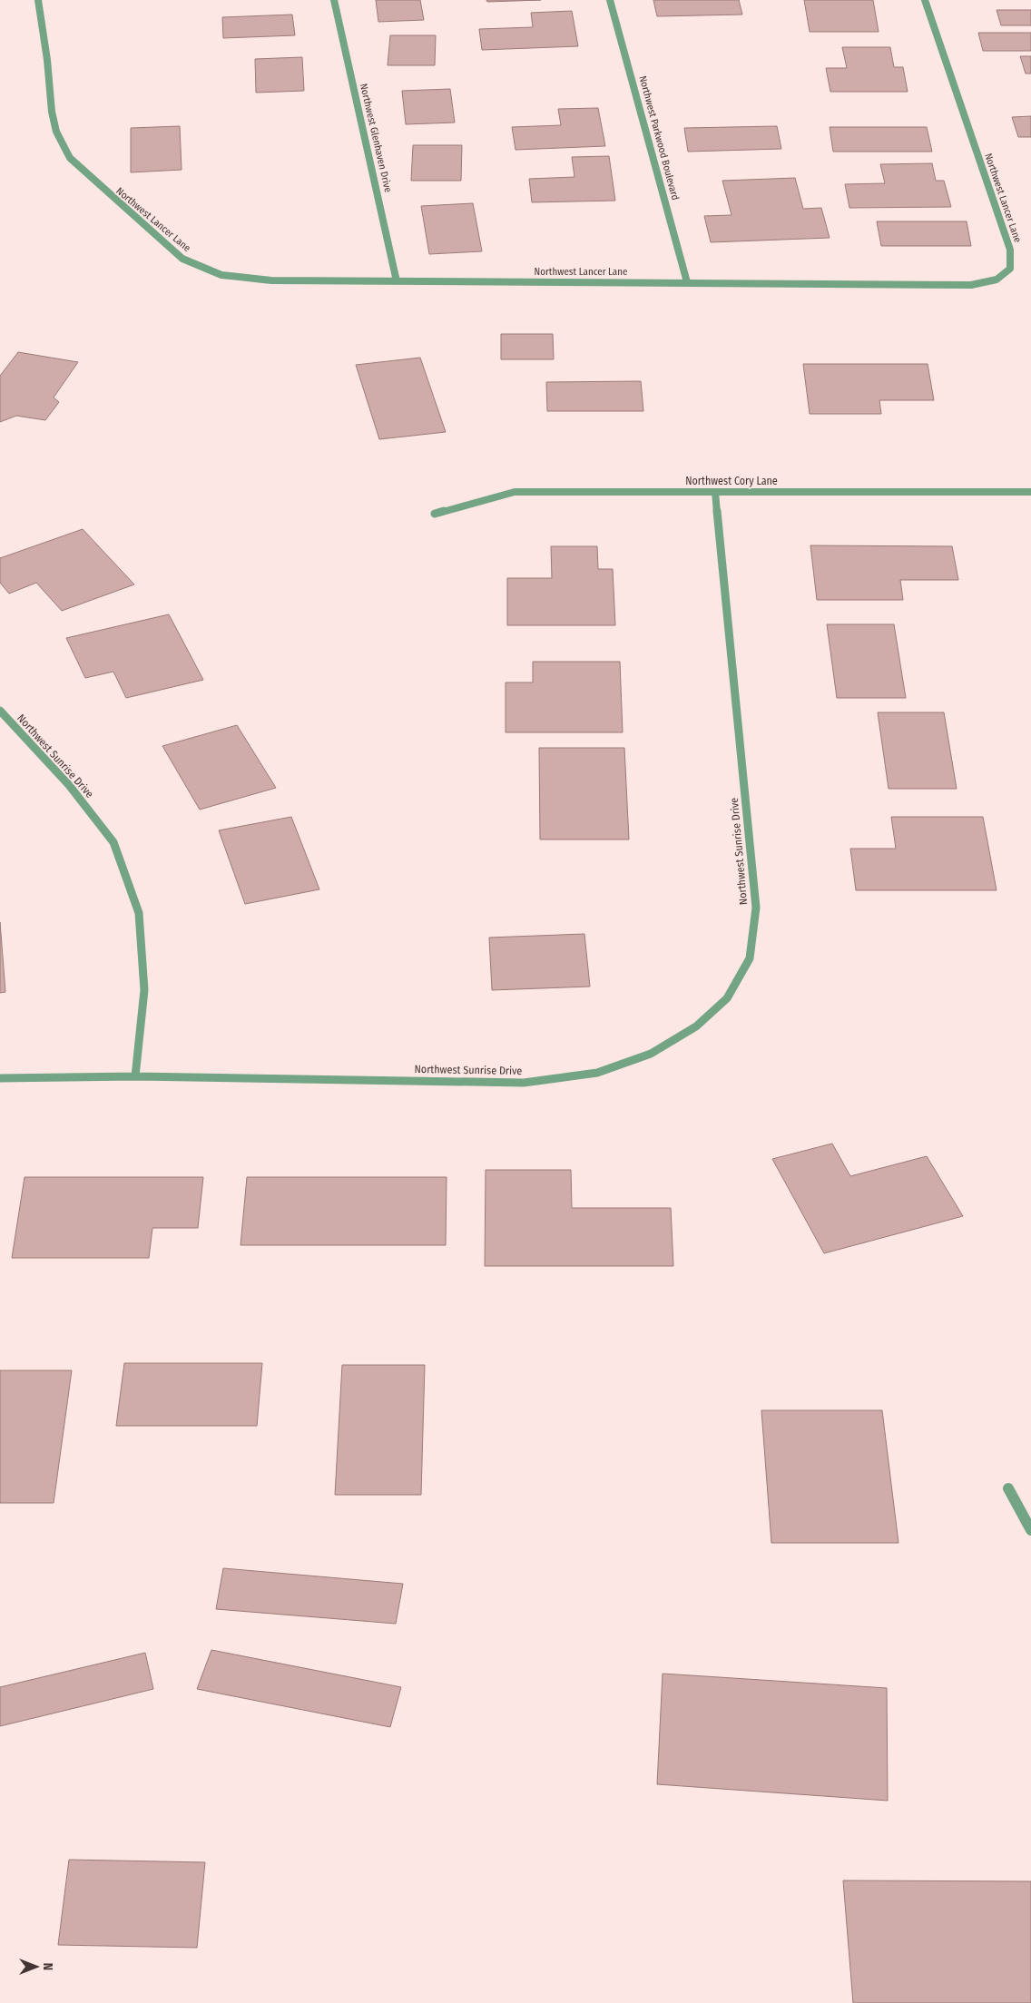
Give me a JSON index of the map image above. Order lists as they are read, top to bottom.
{
  "streets": {
    "street": [
      "Northwest Glenhaven Drive",
      "Northwest Parkwood Boulevard",
      "Northwest Lancer Lane",
      "Northwest Cory Lane",
      "Northwest Sunrise Drive"
    ]
  },
  "crossings": [
    ["Northwest Glenhaven Drive", "Northwest Lancer Lane"],
    ["Northwest Parkwood Boulevard", "Northwest Lancer Lane"],
    ["Northwest Cory Lane", "Northwest Sunrise Drive"]
  ],
  "north": "right"
}
